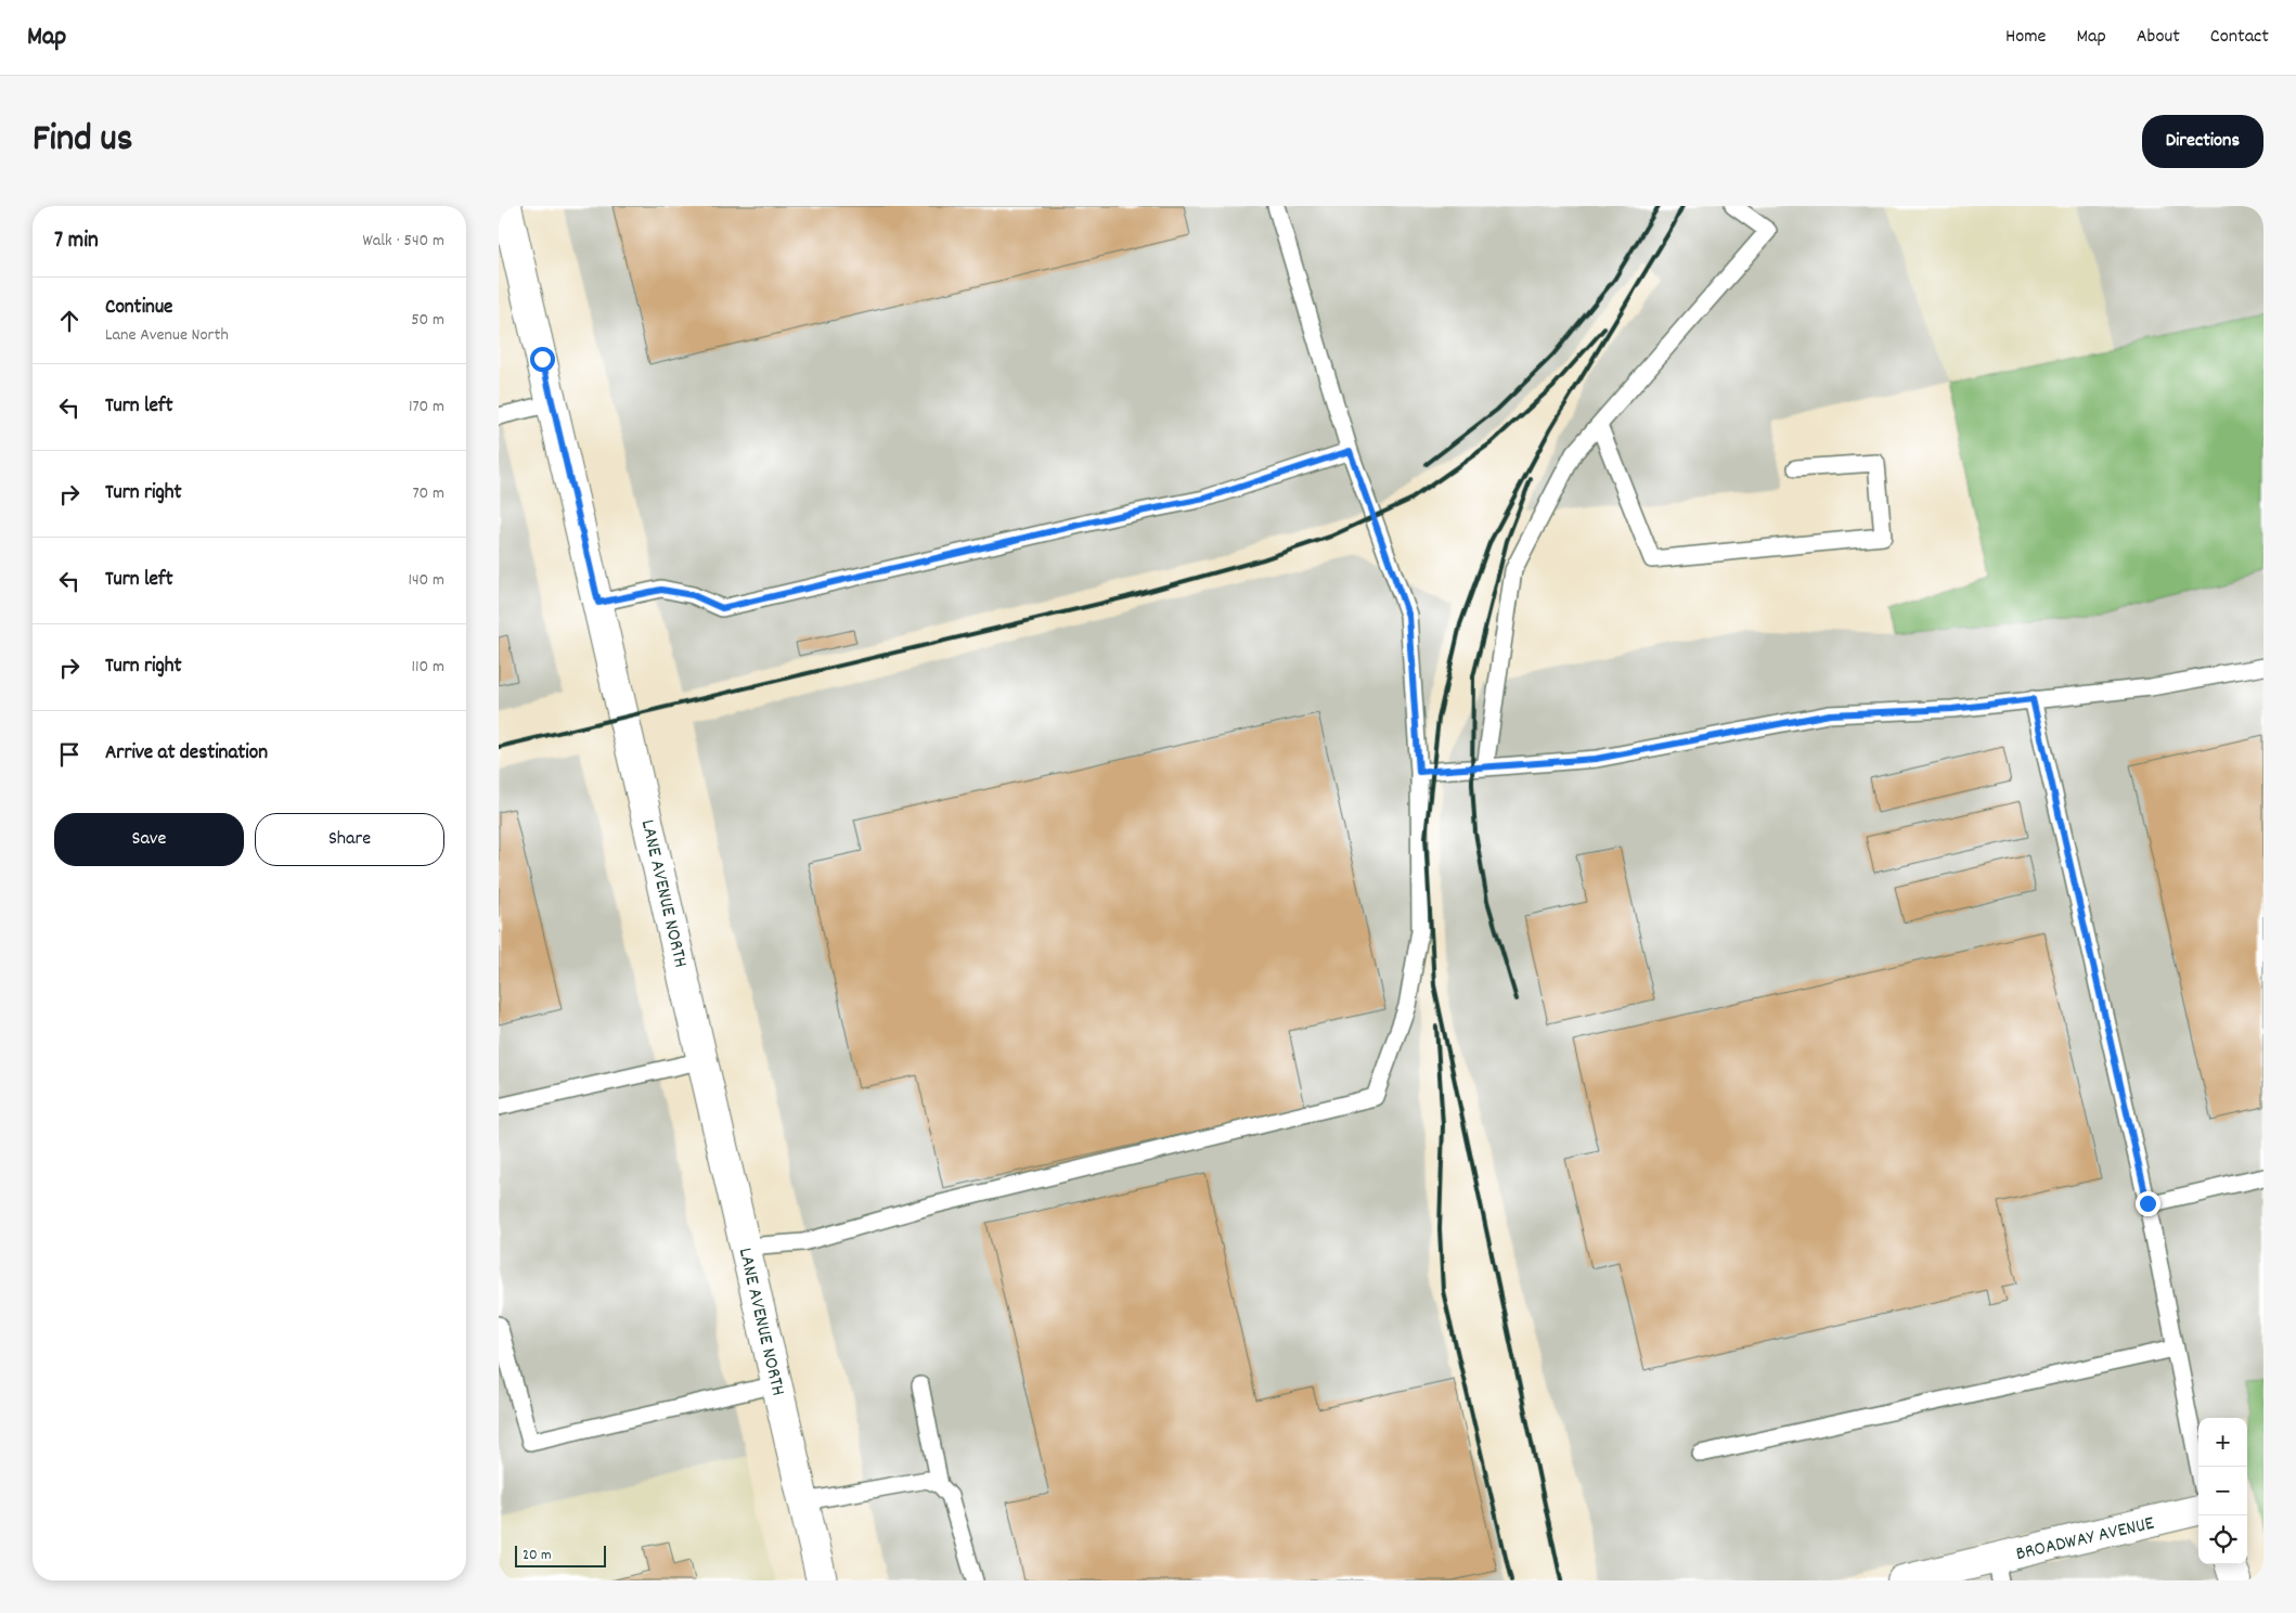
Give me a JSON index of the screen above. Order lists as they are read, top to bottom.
{
  "streets": {
    "main road": ["LANE AVENUE NORTH", "BROADWAY AVENUE"]
  },
  "scale_bar": "20 m",
  "page": {
    "header": "Map",
    "nav": [
      "Home",
      "Map",
      "About",
      "Contact"
    ],
    "title": "Find us",
    "buttons": [
      "Directions",
      ["Save", "Share"]
    ],
    "heading": ["7 min", "Walk · 540 m"],
    "list": [
      ["Continue", "Lane Avenue North", "50 m"],
      ["Turn left", "170 m"],
      ["Turn right", "70 m"],
      ["Turn left", "140 m"],
      ["Turn right", "110 m"],
      "Arrive at destination"
    ],
    "map_buttons": ["+", "−"],
    "scale": "20 m"
  }
}
